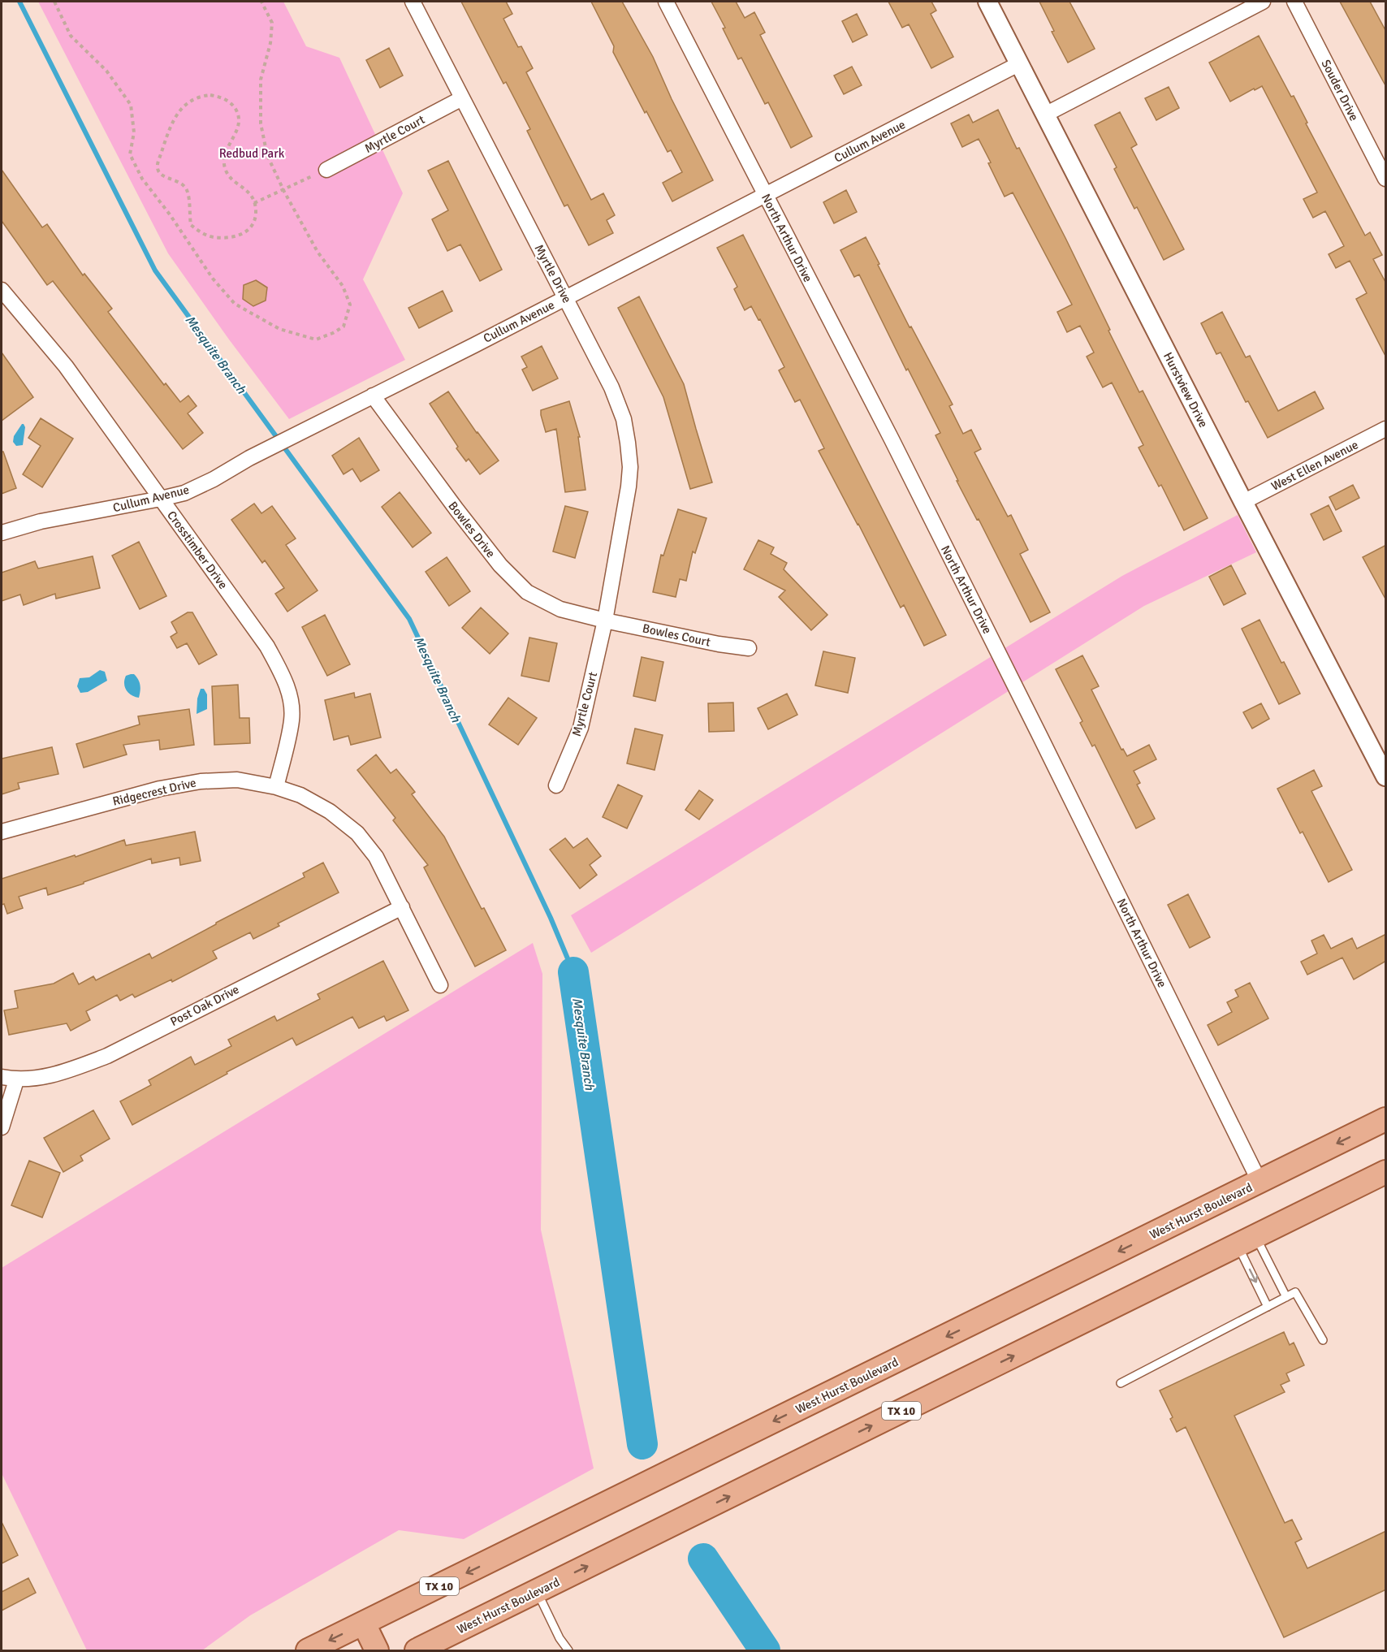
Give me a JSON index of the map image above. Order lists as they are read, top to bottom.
{
  "streets": {
    "main road": ["West Hurst Boulevard", "TX 10"],
    "street": [
      "Souder Drive",
      "Myrtle Court",
      "Cullum Avenue",
      "North Arthur Drive",
      "Myrtle Drive",
      "Hurstview Drive",
      "West Ellen Avenue",
      "Bowles Drive",
      "Crosstimber Drive",
      "Bowles Court",
      "Ridgecrest Drive",
      "Post Oak Drive"
    ]
  },
  "crossings": [
    ["Myrtle Court", "Myrtle Drive"],
    ["Myrtle Court", "Bowles Drive"],
    ["Myrtle Court", "Bowles Court"],
    ["Cullum Avenue", "North Arthur Drive"],
    ["Cullum Avenue", "Myrtle Drive"],
    ["Cullum Avenue", "Hurstview Drive"],
    ["Cullum Avenue", "Bowles Drive"],
    ["Cullum Avenue", "Crosstimber Drive"],
    ["North Arthur Drive", "West Hurst Boulevard"],
    ["Myrtle Drive", "Bowles Drive"],
    ["Myrtle Drive", "Bowles Court"],
    ["Hurstview Drive", "West Ellen Avenue"],
    ["Bowles Drive", "Bowles Court"],
    ["Crosstimber Drive", "Ridgecrest Drive"],
    ["Ridgecrest Drive", "Post Oak Drive"]
  ],
  "water": ["Mesquite Branch"],
  "parks": ["Redbud Park"]
}
